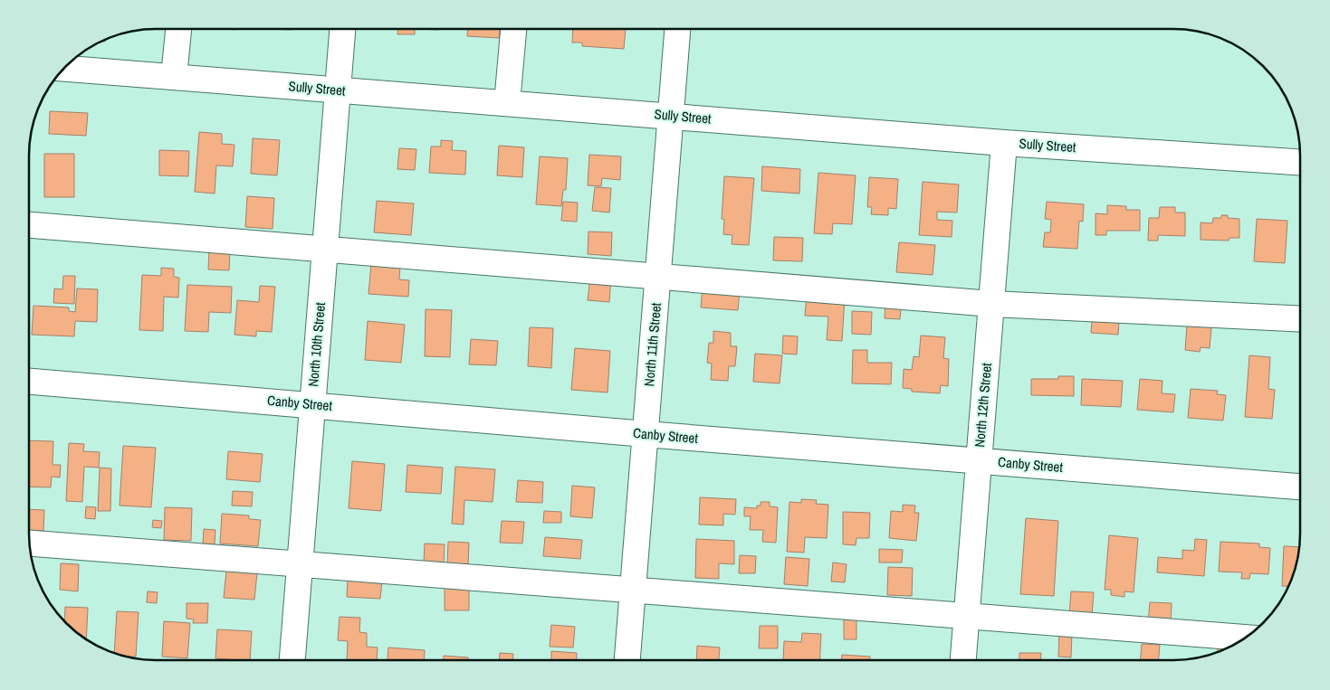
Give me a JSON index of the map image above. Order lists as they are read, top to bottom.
{
  "streets": {
    "street": [
      "Sully Street",
      "North 10th Street",
      "North 11th Street",
      "Canby Street",
      "North 12th Street"
    ]
  },
  "crossings": [
    ["Sully Street", "North 10th Street"],
    ["Sully Street", "North 11th Street"],
    ["Sully Street", "North 12th Street"],
    ["North 10th Street", "Canby Street"],
    ["North 11th Street", "Canby Street"],
    ["Canby Street", "North 12th Street"]
  ]
}
